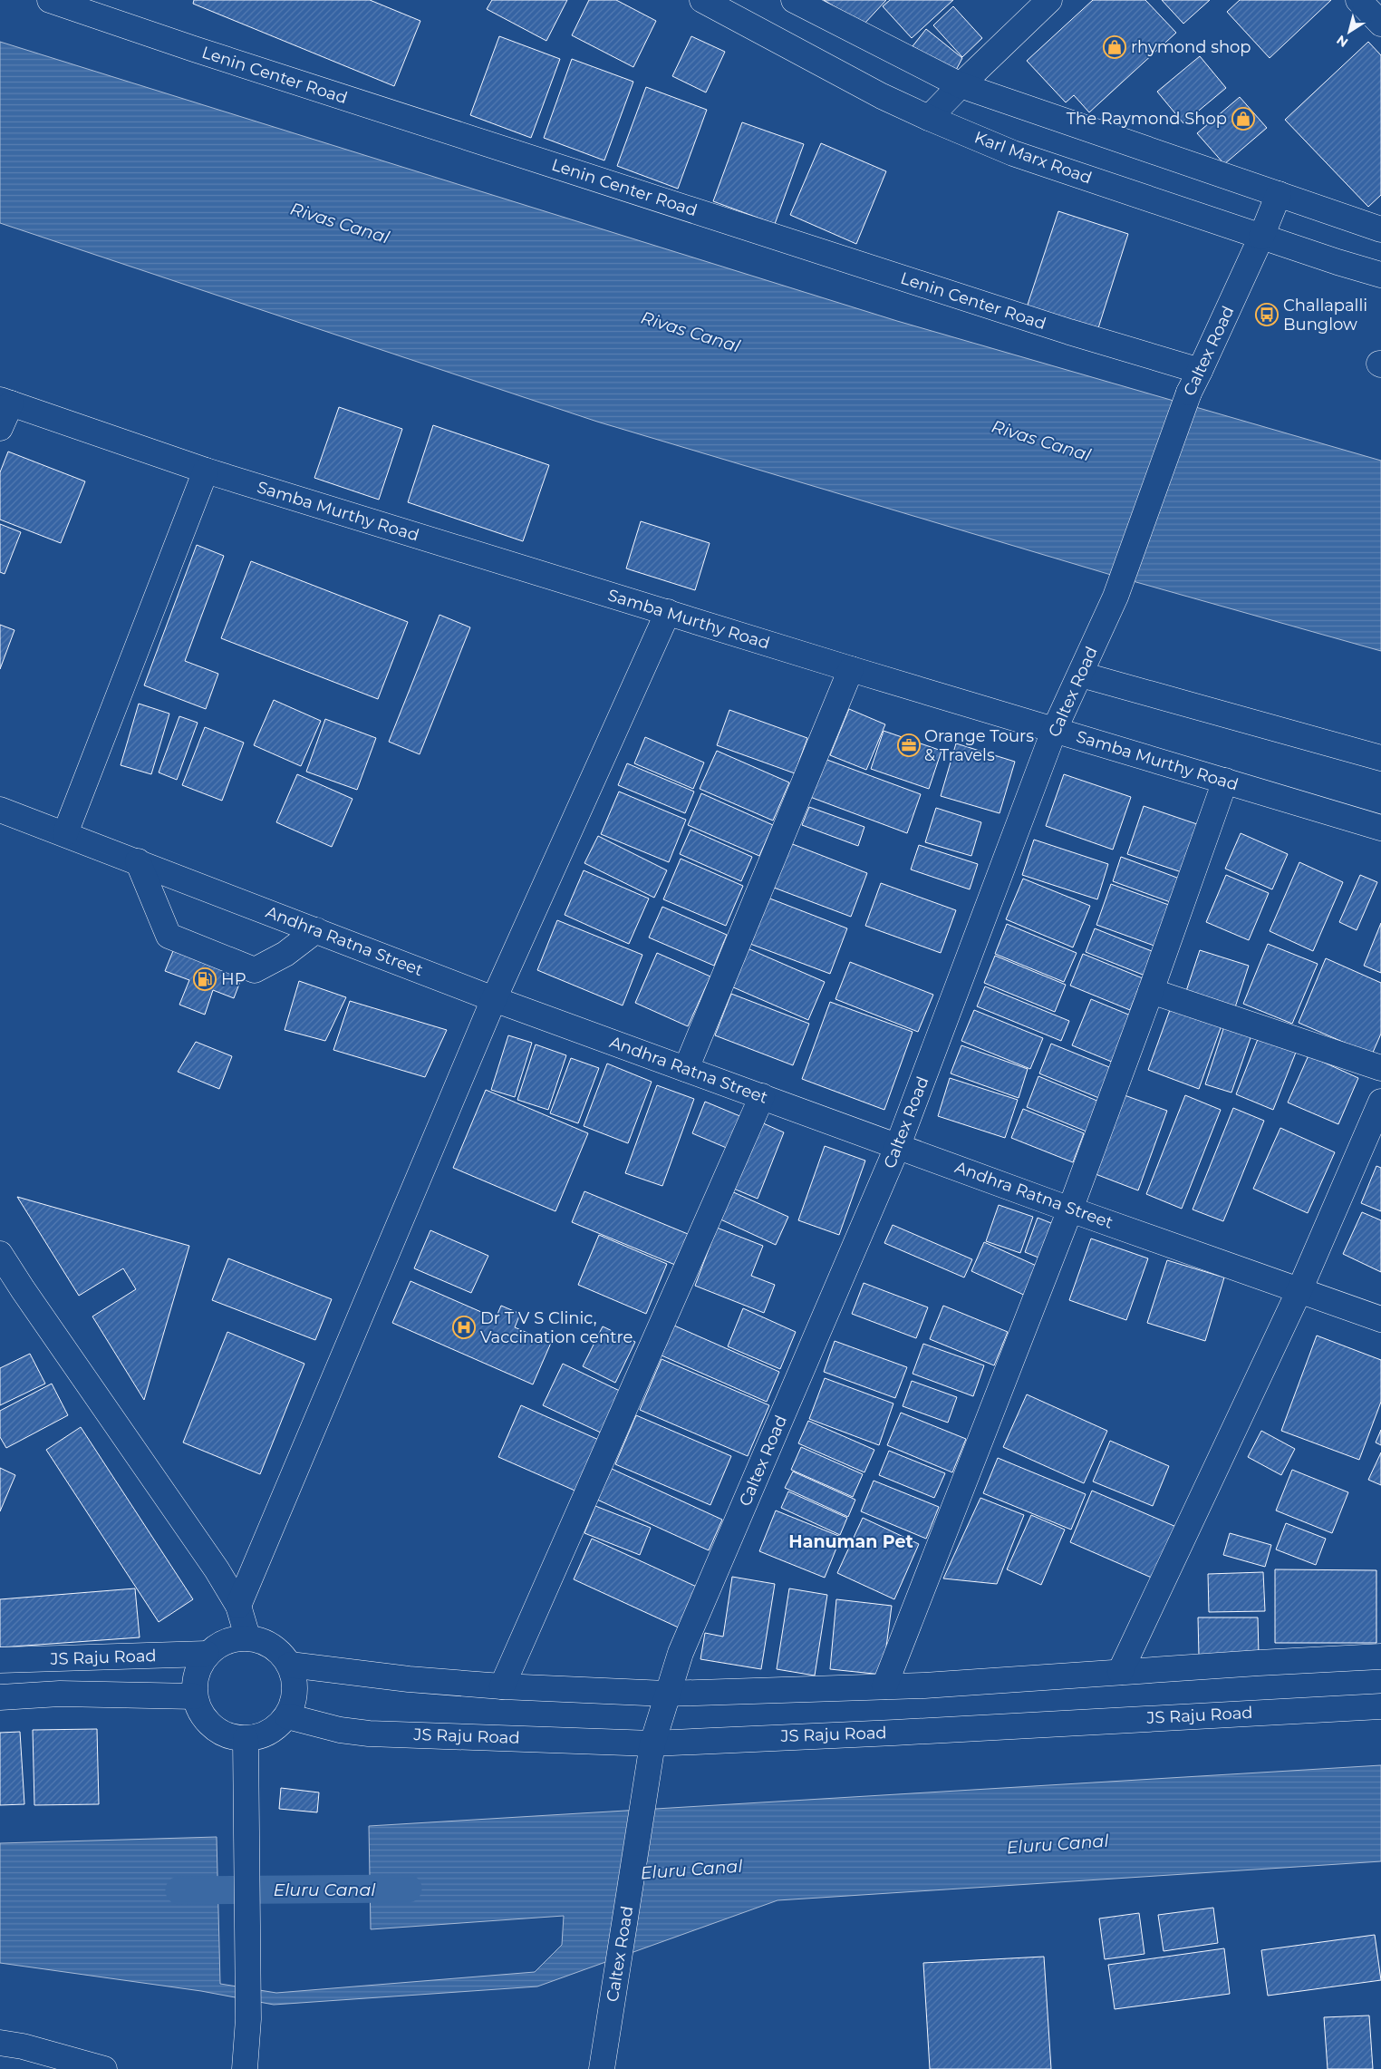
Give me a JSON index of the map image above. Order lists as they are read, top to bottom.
{
  "streets": {
    "street": [
      "Lenin Center Road",
      "Karl Marx Road",
      "Caltex Road",
      "Samba Murthy Road",
      "Andhra Ratna Street",
      "JS Raju Road"
    ]
  },
  "crossings": [
    ["Lenin Center Road", "Caltex Road"],
    ["Karl Marx Road", "Caltex Road"],
    ["Caltex Road", "Samba Murthy Road"],
    ["Caltex Road", "Andhra Ratna Street"],
    ["Caltex Road", "JS Raju Road"]
  ],
  "districts": ["Hanuman Pet"],
  "water": ["Rivas Canal", "Eluru Canal"],
  "places": {
    "shop": ["rhymond shop", "The Raymond Shop"],
    "bus stop": ["Challapalli Bunglow"],
    "office": ["Orange Tours & Travels"],
    "fuel station": ["HP"],
    "hospital": ["Dr T V S Clinic, Vaccination centre"]
  },
  "north": "bottom left"
}
